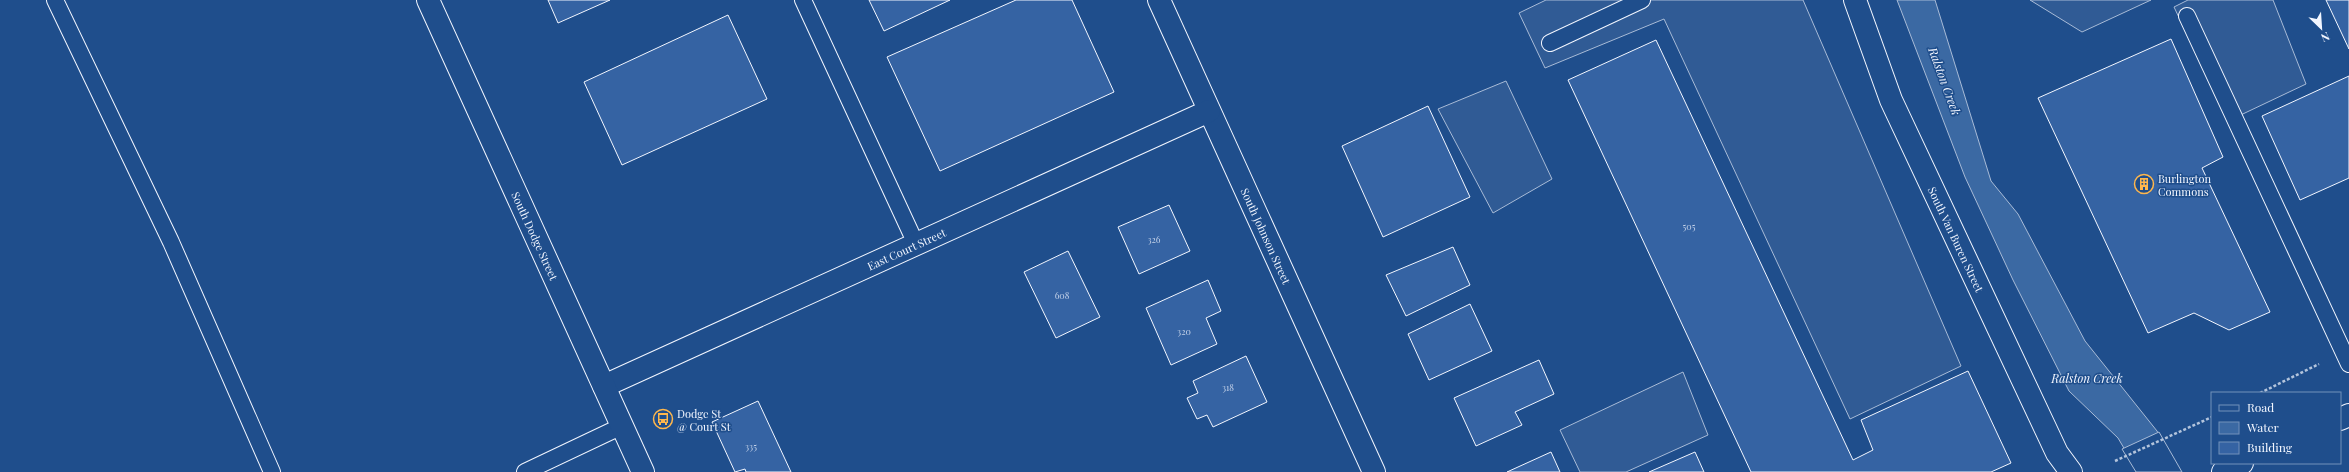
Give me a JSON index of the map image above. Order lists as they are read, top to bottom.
{
  "streets": {
    "street": [
      "South Dodge Street",
      "South Johnson Street",
      "South Van Buren Street",
      "East Court Street"
    ]
  },
  "crossings": [
    ["South Dodge Street", "East Court Street"],
    ["South Johnson Street", "East Court Street"]
  ],
  "water": ["Ralston Creek"],
  "places": {
    "building": ["Burlington Commons"],
    "bus stop": ["Dodge St @ Court St"]
  },
  "house_numbers": [
    "505",
    "326",
    "608",
    "320",
    "318",
    "335"
  ],
  "legend": ["Road", "Water", "Building"],
  "north": "bottom right"
}
